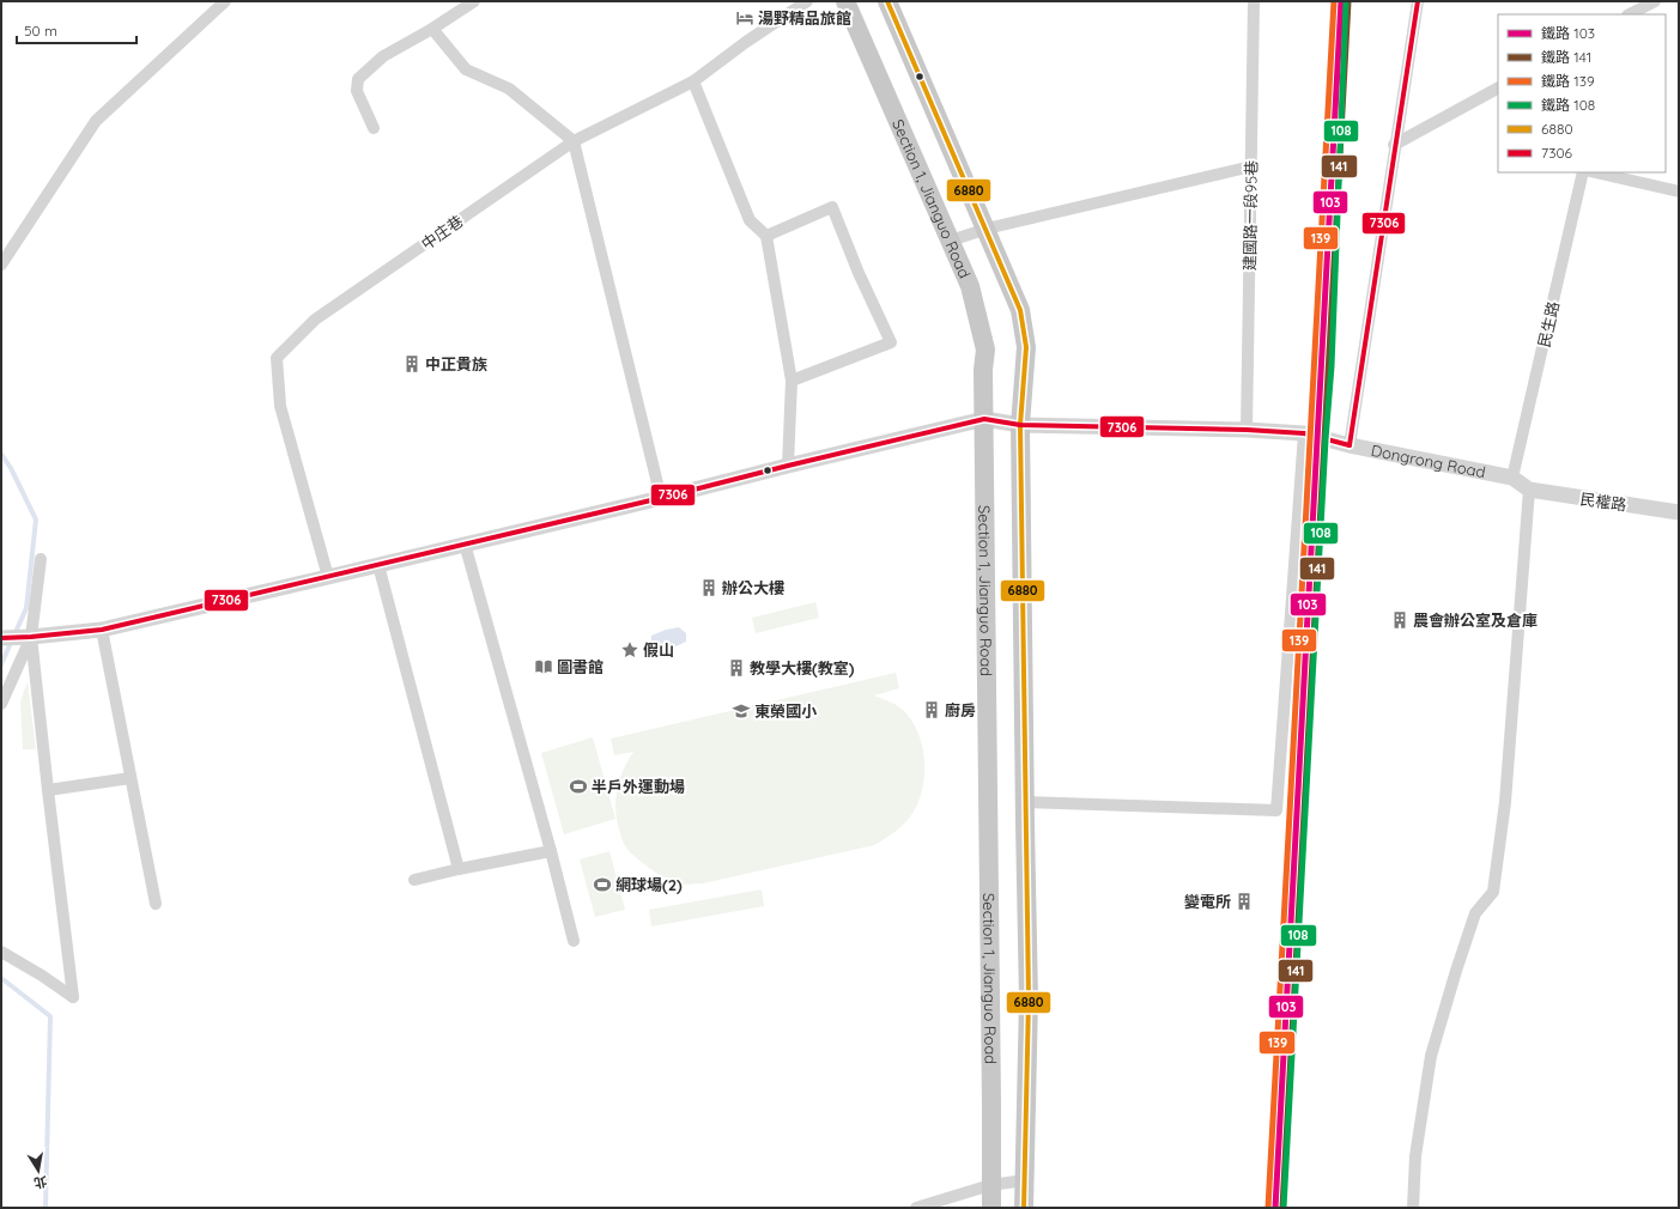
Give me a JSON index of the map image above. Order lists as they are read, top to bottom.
{
  "streets": {
    "main road": ["Section 1, Jianguo Road"],
    "street": [
      "建國路一段95巷",
      "中庄巷",
      "民生路",
      "Dongrong Road",
      "民權路"
    ]
  },
  "crossings": [
    ["Section 1, Jianguo Road", "Dongrong Road"],
    ["建國路一段95巷", "Dongrong Road"],
    ["中庄巷", "Dongrong Road"],
    ["民生路", "Dongrong Road"],
    ["Dongrong Road", "民權路"]
  ],
  "places": {
    "hotel": ["湯野精品旅館"],
    "building": [
      "中正貴族",
      "辦公大樓",
      "農會辦公室及倉庫",
      "教學大樓(教室)",
      "廚房",
      "變電所"
    ],
    "place": ["假山"],
    "library": ["圖書館"],
    "school or university": ["東榮國小"],
    "sports": ["半戶外運動場", "網球場(2)"]
  },
  "lines": [
    "rail line 103",
    "rail line 141",
    "rail line 139",
    "rail line 108",
    "transit line 6880",
    "transit line 7306"
  ],
  "legend": [
    "鐵路 103",
    "鐵路 141",
    "鐵路 139",
    "鐵路 108",
    "6880",
    "7306"
  ],
  "scale_bar": "50 m",
  "north": "bottom"
}
